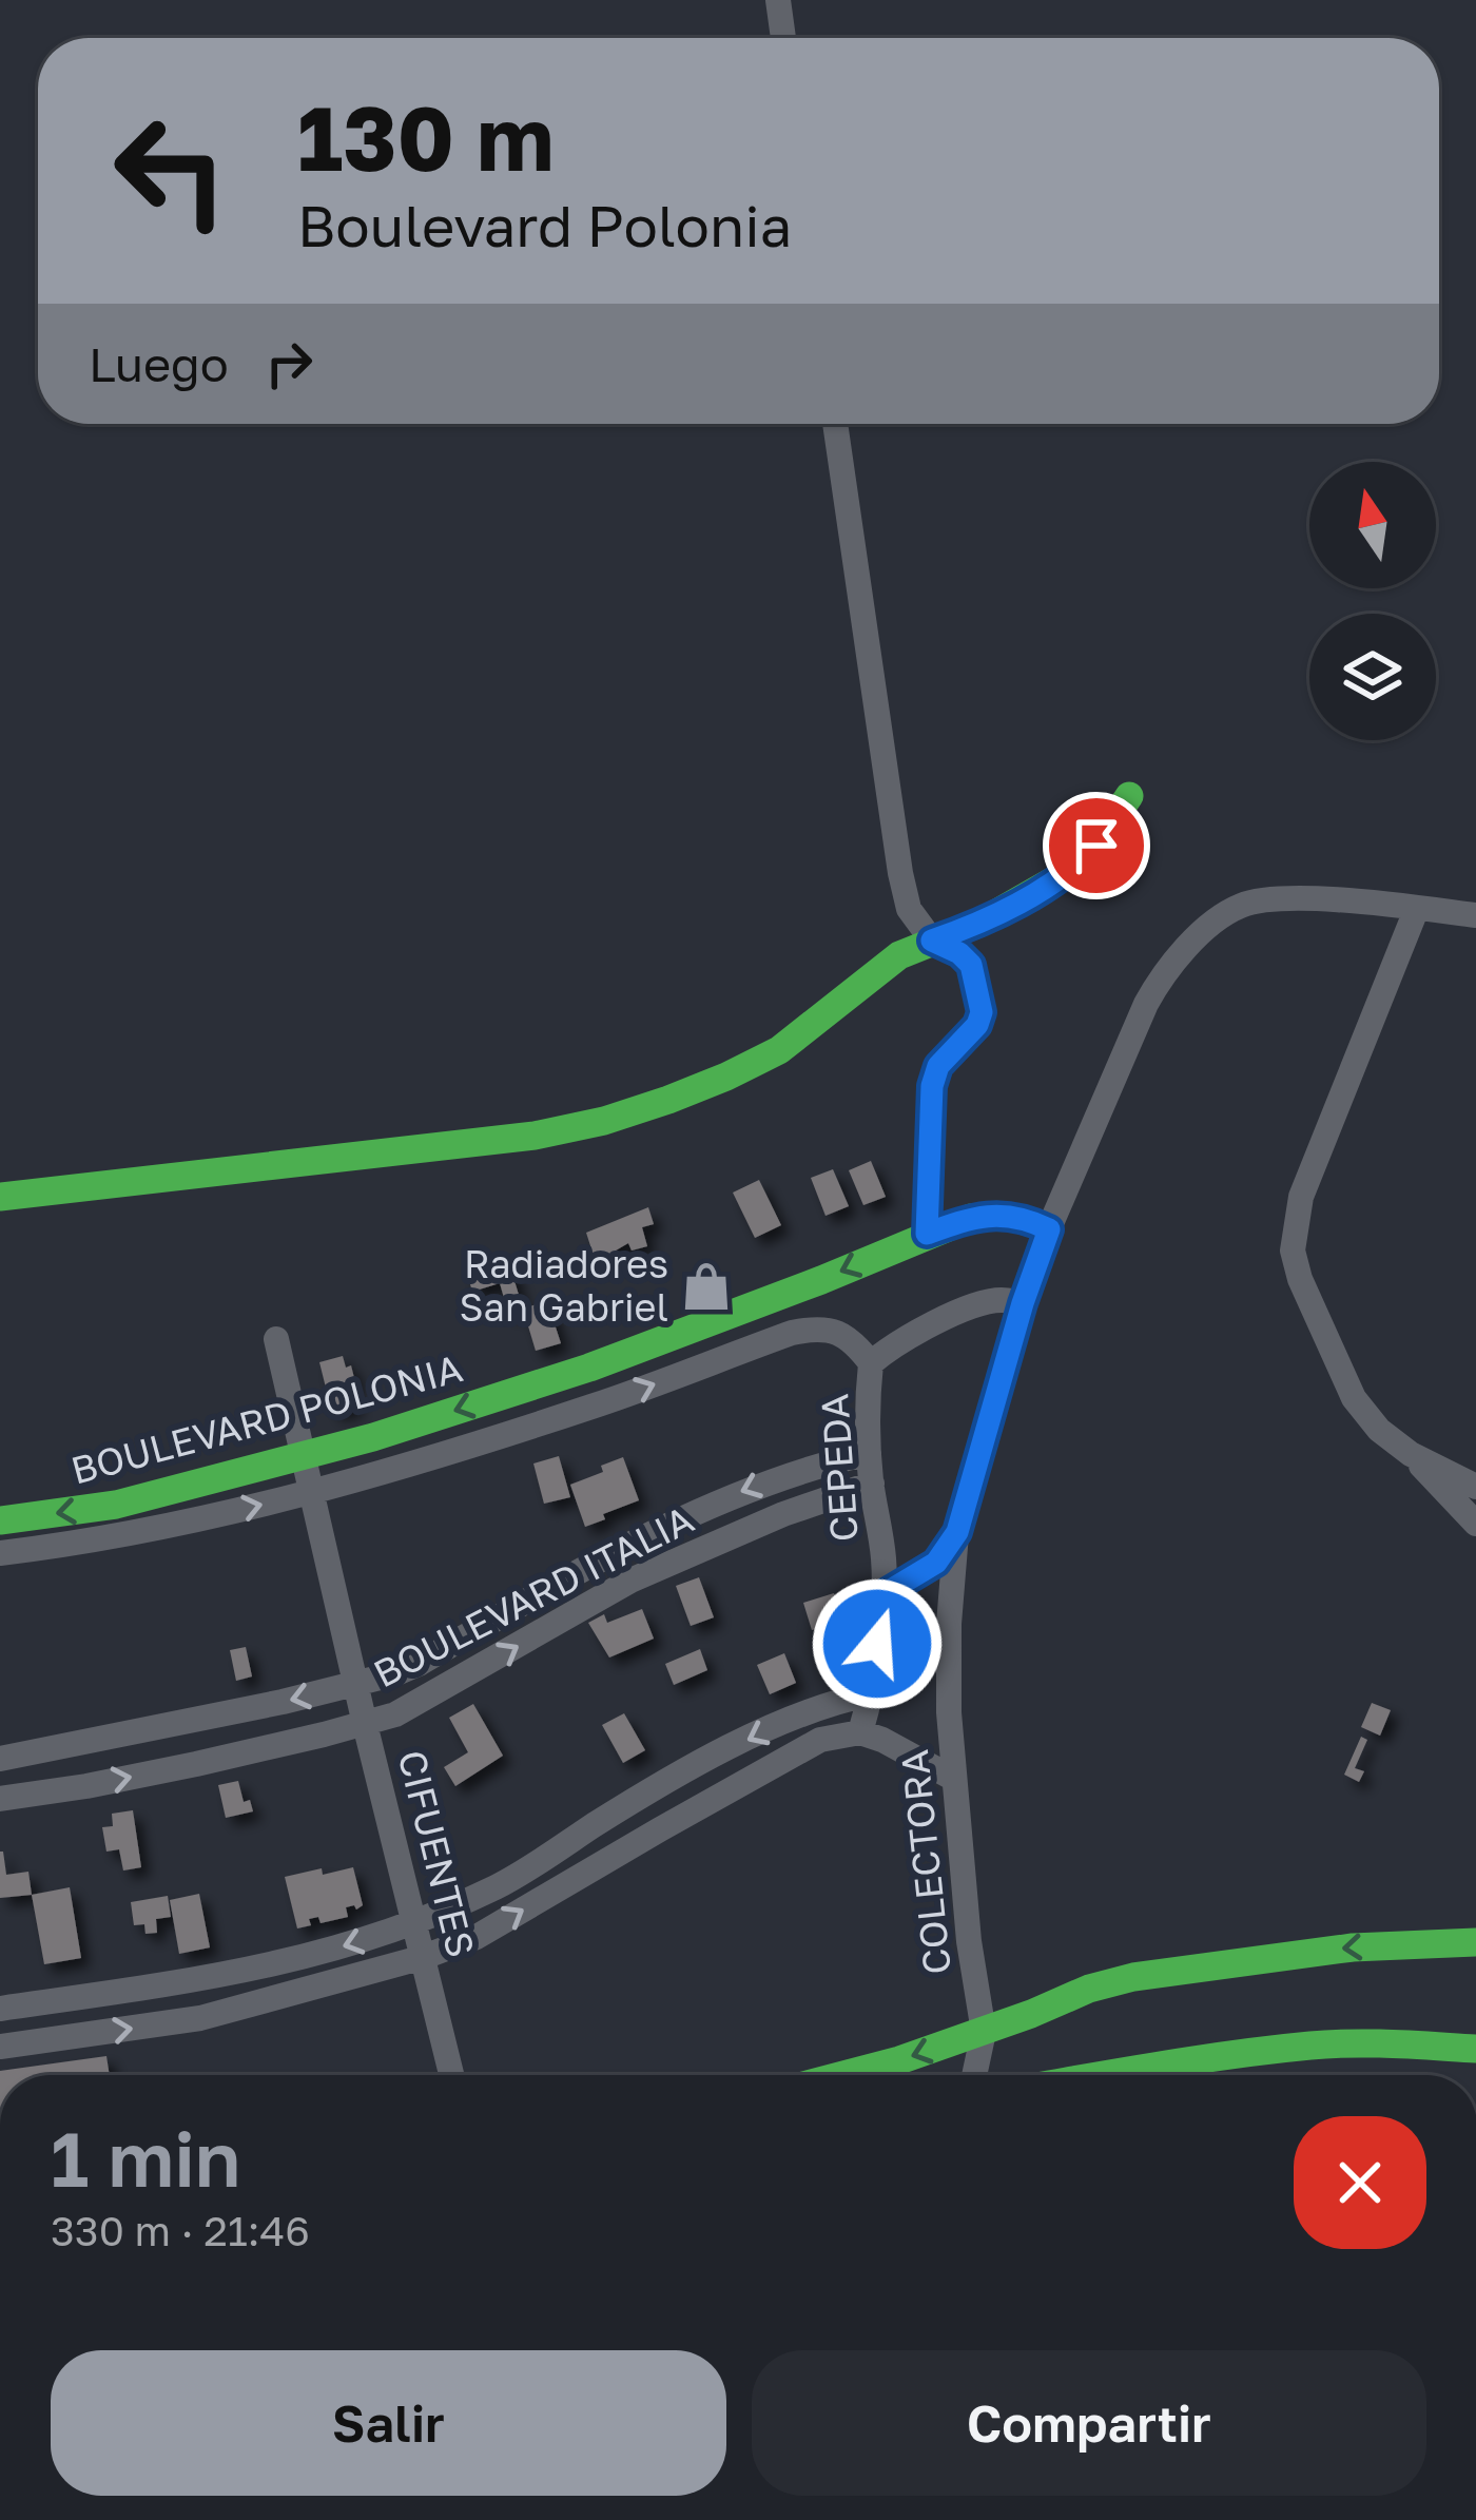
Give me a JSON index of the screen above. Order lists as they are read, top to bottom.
{
  "streets": {
    "street": [
      "BOULEVARD POLONIA",
      "CEPEDA",
      "BOULEVARD ITALIA",
      "CIFUENTES",
      "COLECTORA"
    ]
  },
  "crossings": [
    ["BOULEVARD POLONIA", "CEPEDA"],
    ["BOULEVARD POLONIA", "CIFUENTES"],
    ["BOULEVARD POLONIA", "COLECTORA"],
    ["CEPEDA", "BOULEVARD ITALIA"],
    ["CEPEDA", "COLECTORA"],
    ["BOULEVARD ITALIA", "CIFUENTES"]
  ],
  "places": {
    "shop": ["Radiadores San Gabriel"]
  },
  "north": "top",
  "page": {
    "turn": ["130 m", "Boulevard Polonia"],
    "then": "Luego",
    "heading": ["1 min", "330 m · 21:46"],
    "buttons": ["Salir", "Compartir"]
  }
}
